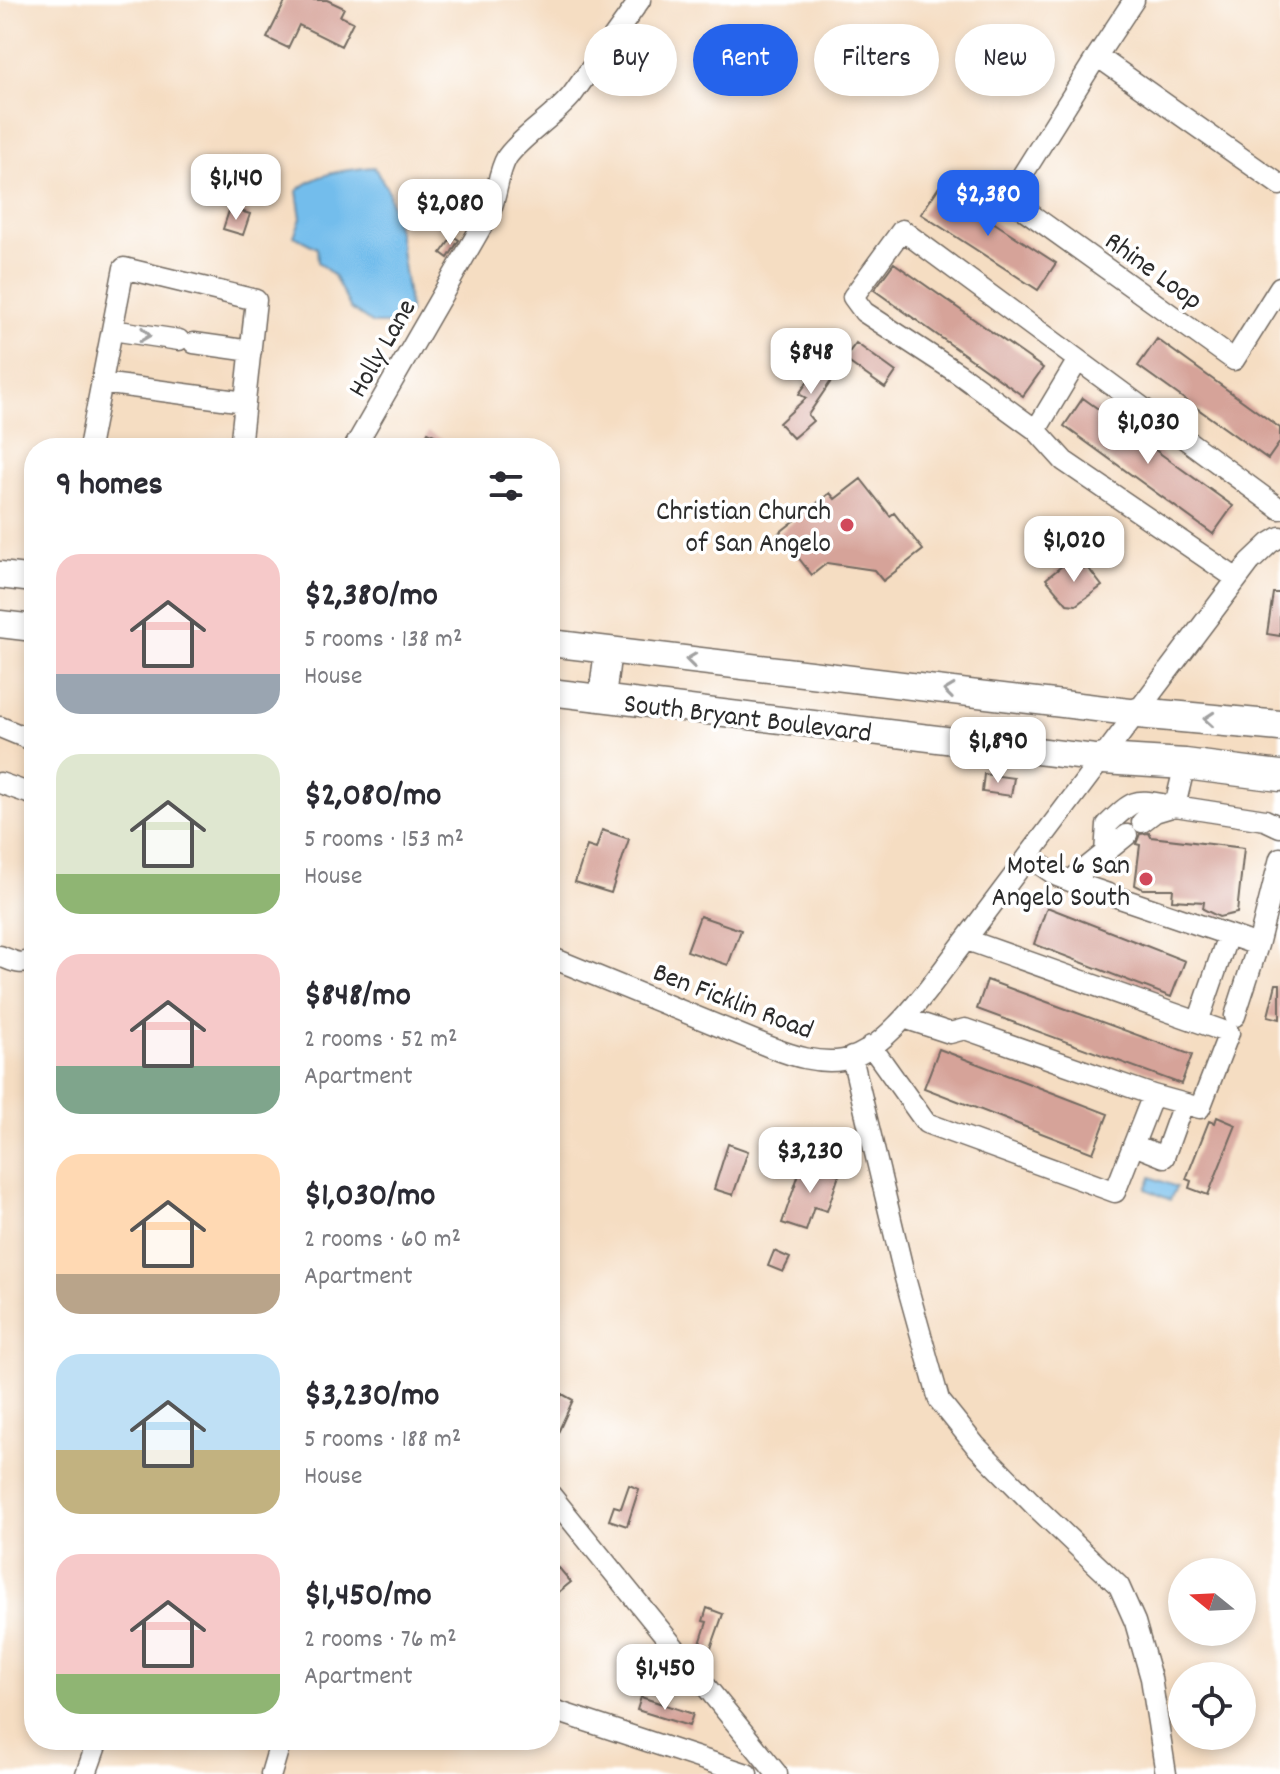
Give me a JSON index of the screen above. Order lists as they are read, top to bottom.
{
  "streets": {
    "highway": ["South Bryant Boulevard"],
    "street": ["Rhine Loop", "Holly Lane", "Ben Ficklin Road"]
  },
  "crossings": [
    ["South Bryant Boulevard", "Ben Ficklin Road"]
  ],
  "places": ["Christian Church of San Angelo", "Motel 6 San Angelo South"],
  "north": "left",
  "page": {
    "chip": [
      "Buy",
      "Rent",
      "Filters",
      "New"
    ],
    "price": [
      "$1,140",
      "$2,380",
      "$2,080",
      "$848",
      "$1,030",
      "$1,020",
      "$1,890",
      "$3,230",
      "$1,450"
    ],
    "heading": "9 homes",
    "list": [
      {
        "name": "$2,380/mo",
        "note": "5 rooms · 138 m² · House"
      },
      {
        "name": "$2,080/mo",
        "note": "5 rooms · 153 m² · House"
      },
      {
        "name": "$848/mo",
        "note": "2 rooms · 52 m² · Apartment"
      },
      {
        "name": "$1,030/mo",
        "note": "2 rooms · 60 m² · Apartment"
      },
      {
        "name": "$3,230/mo",
        "note": "5 rooms · 188 m² · House"
      },
      {
        "name": "$1,450/mo",
        "note": "2 rooms · 76 m² · Apartment"
      }
    ]
  }
}
